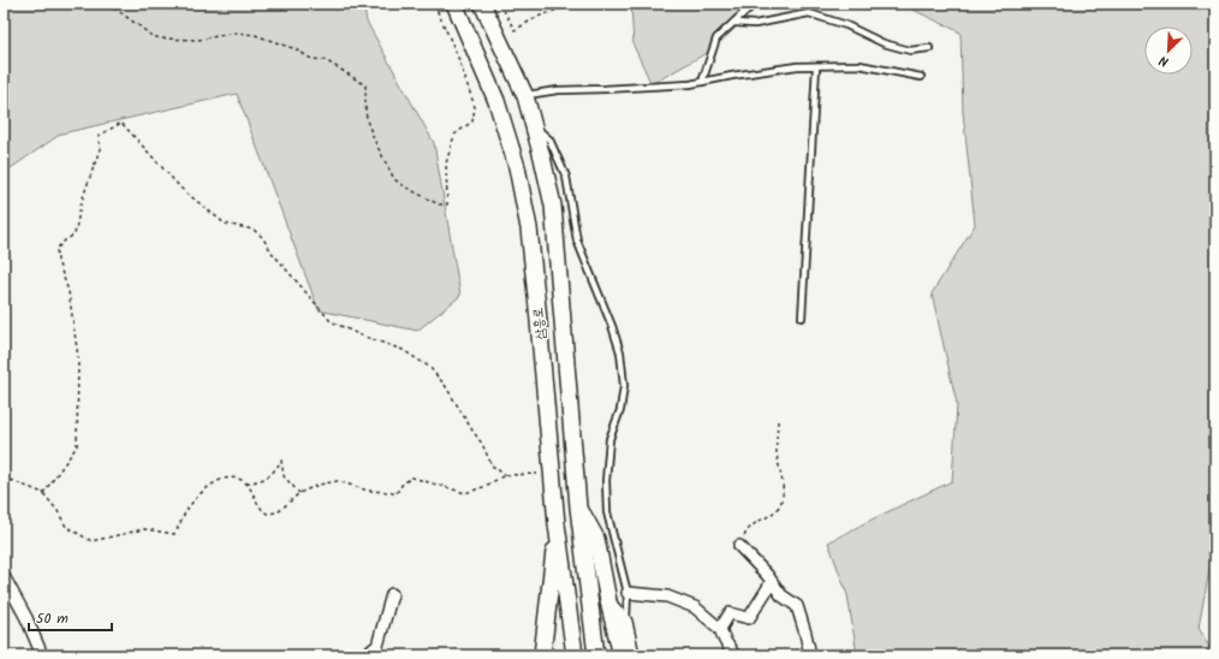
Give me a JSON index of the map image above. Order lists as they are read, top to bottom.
{
  "streets": {
    "main road": ["삼흥로"]
  },
  "scale_bar": "50 m",
  "north": "bottom left"
}
